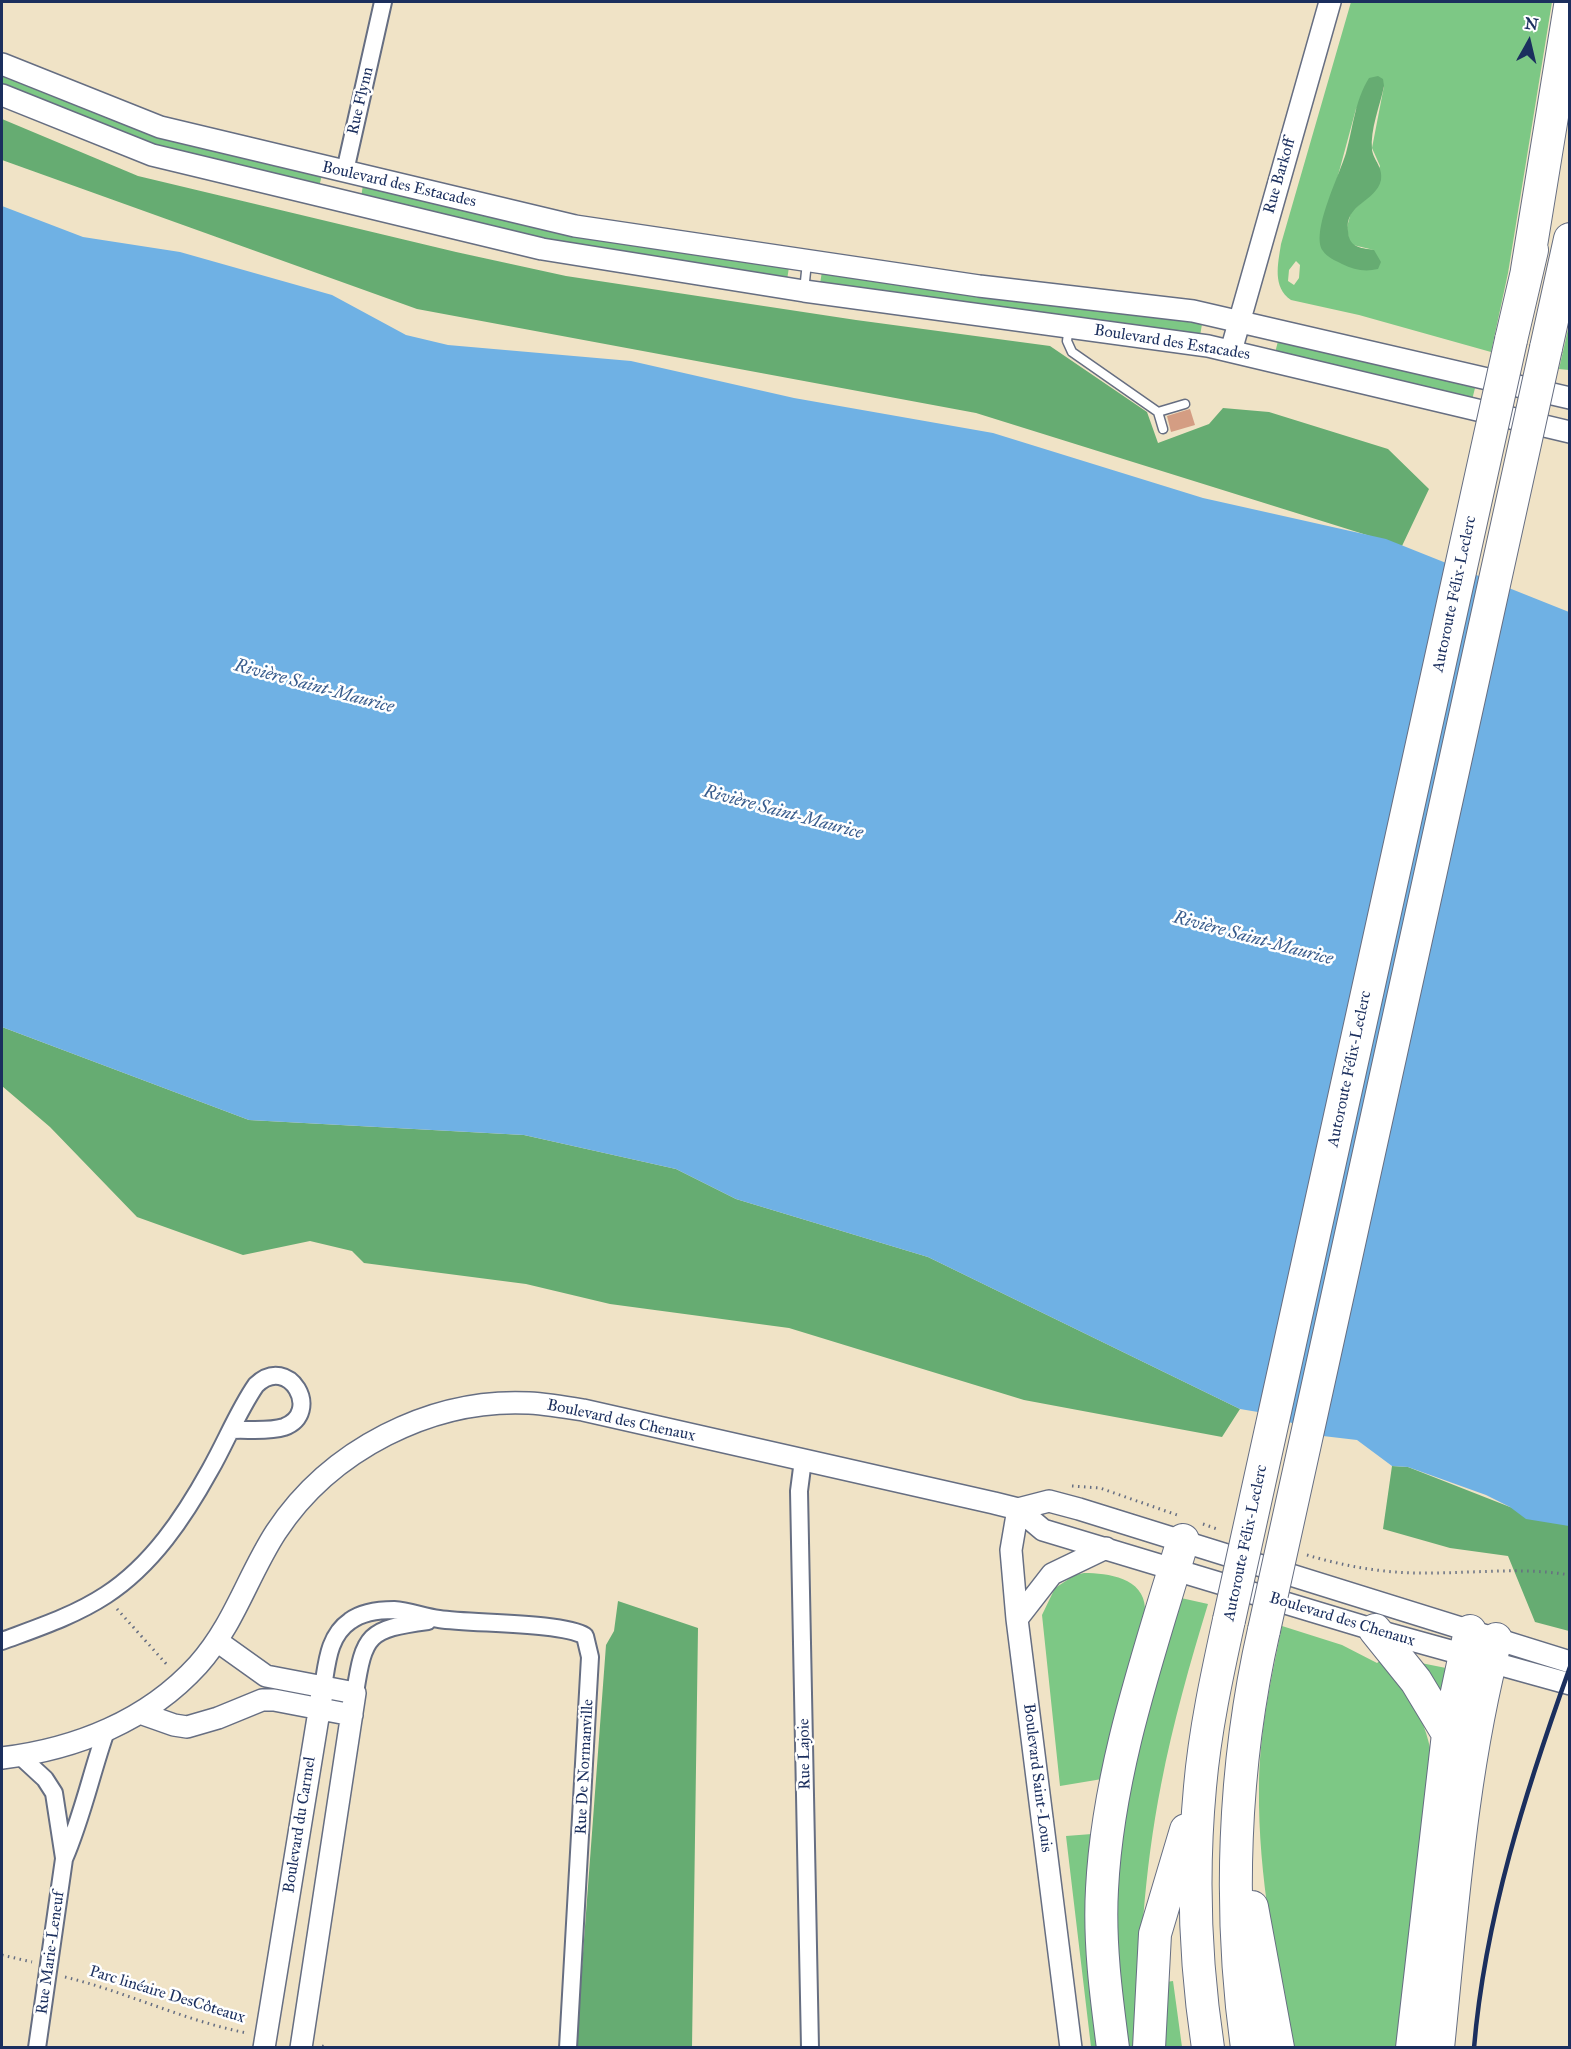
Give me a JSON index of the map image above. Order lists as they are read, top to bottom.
{
  "streets": {
    "highway": ["Autoroute Félix-Leclerc"],
    "street": [
      "Rue Flynn",
      "Rue Barkoff",
      "Boulevard des Estacades",
      "Boulevard des Chenaux",
      "Rue Lajoie",
      "Rue De Normanville",
      "Boulevard Saint-Louis",
      "Boulevard du Carmel",
      "Rue Marie-Leneuf"
    ],
    "path": ["Parc linéaire DesCôteaux"]
  },
  "crossings": [
    ["Rue Flynn", "Boulevard des Estacades"],
    ["Rue Barkoff", "Boulevard des Estacades"],
    ["Boulevard des Chenaux", "Rue Lajoie"],
    ["Boulevard des Chenaux", "Boulevard Saint-Louis"],
    ["Boulevard des Chenaux", "Rue Marie-Leneuf"],
    ["Rue De Normanville", "Boulevard du Carmel"],
    ["Boulevard du Carmel", "Parc linéaire DesCôteaux"],
    ["Rue Marie-Leneuf", "Parc linéaire DesCôteaux"]
  ],
  "water": ["Rivière Saint-Maurice"],
  "north": "top"
}
